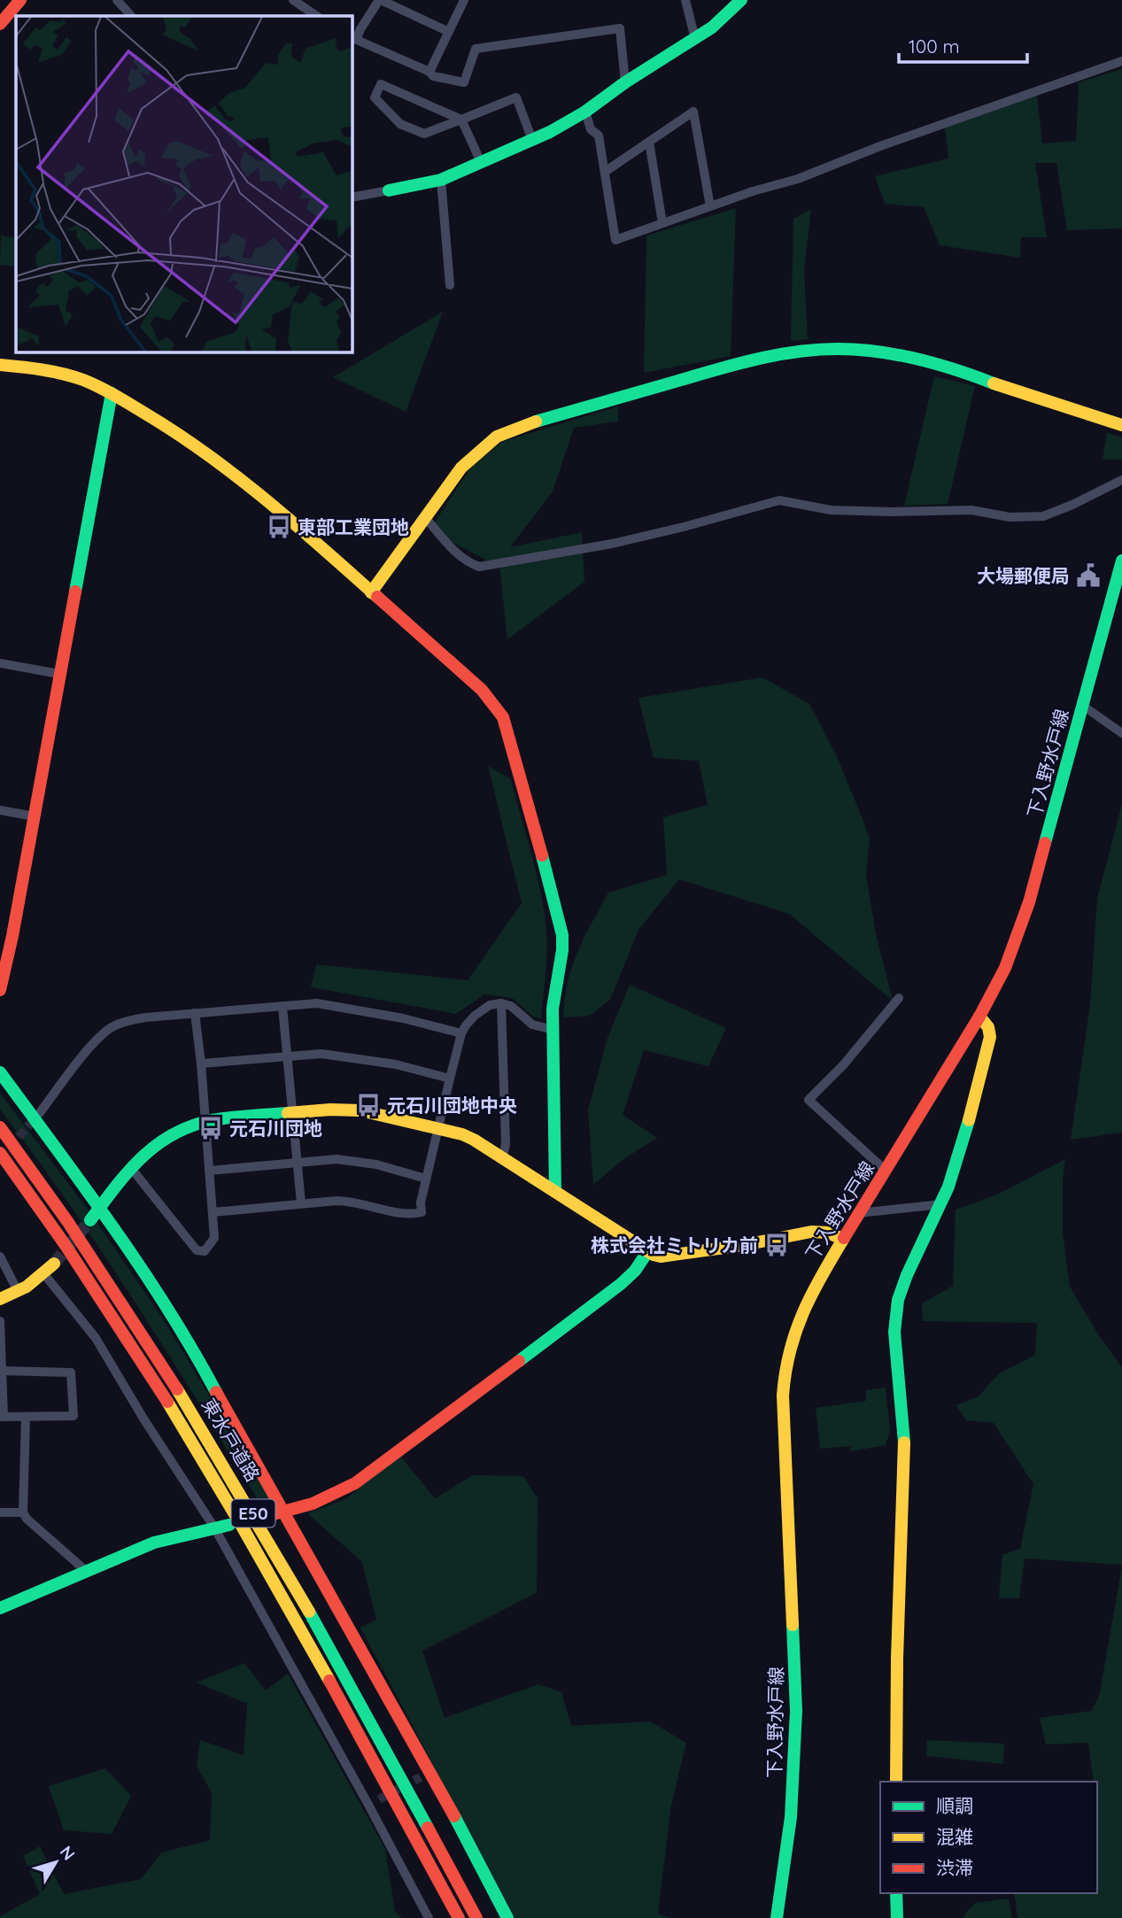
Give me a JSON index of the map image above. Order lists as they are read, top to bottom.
{
  "streets": {
    "main road": ["下入野水戸線", "東水戸道路", "E50"]
  },
  "places": {
    "bus stop": [
      "東部工業団地",
      "元石川団地中央",
      "元石川団地",
      "株式会社ミトリカ前"
    ],
    "public building": ["大場郵便局"]
  },
  "legend": ["順調", "混雑", "渋滞"],
  "scale_bar": "100 m",
  "north": "top right"
}
